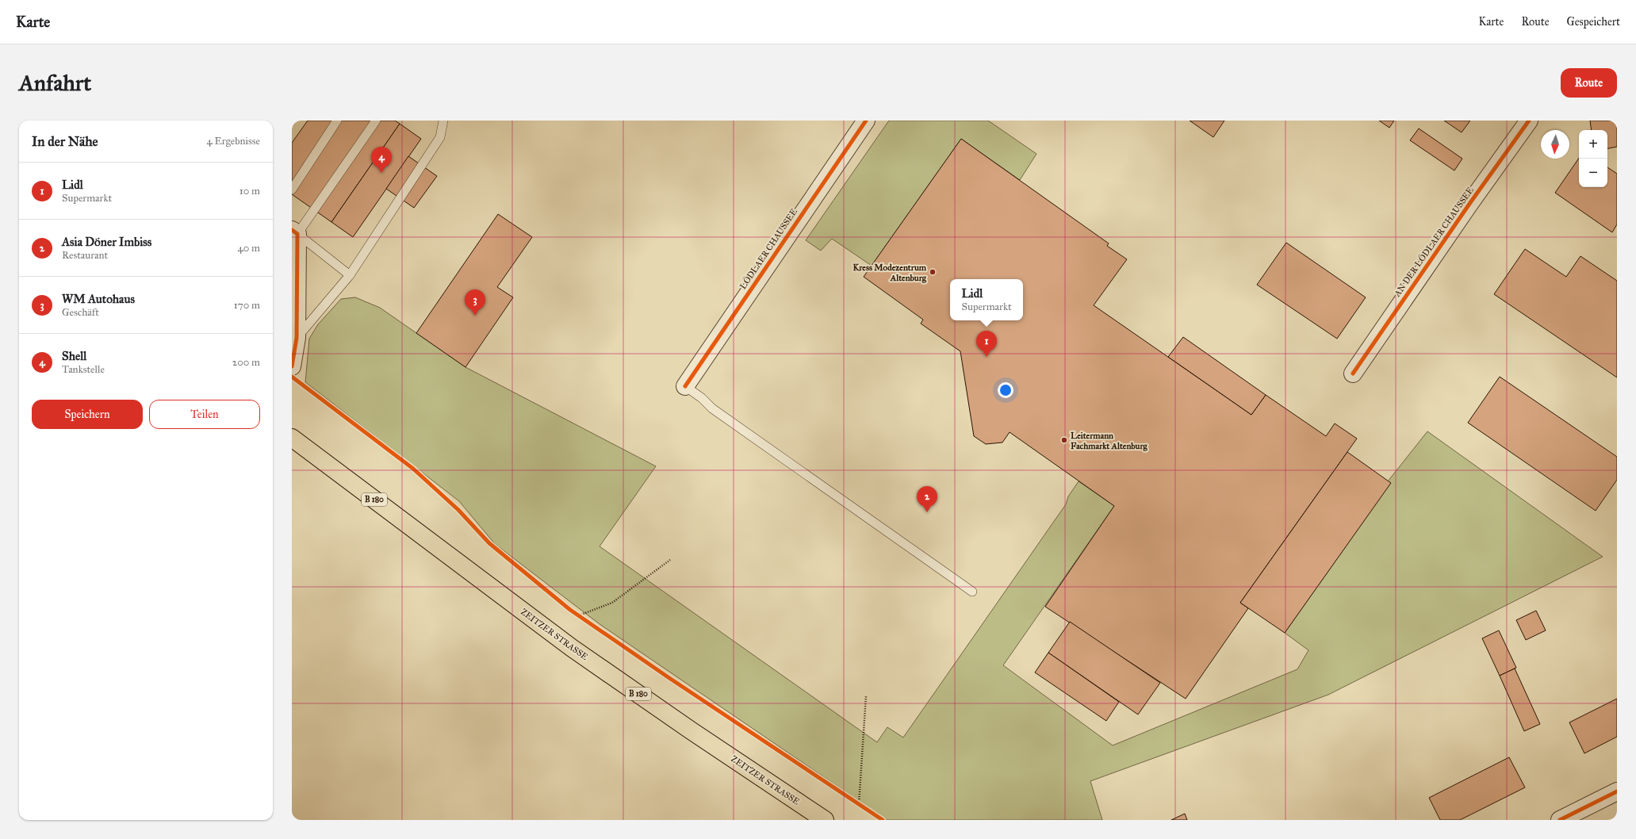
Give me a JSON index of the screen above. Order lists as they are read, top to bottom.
{
  "streets": {
    "main road": ["B 180", "ZEITZER STRASSE"],
    "street": ["AN DER LÖDLAER CHAUSSEE", "LÖDLAER CHAUSSEE"]
  },
  "places": ["Kress Modezentrum Altenburg", "Leitermann Fachmarkt Altenburg"],
  "north": "bottom",
  "page": {
    "header": "Karte",
    "nav": ["Karte", "Route", "Gespeichert"],
    "buttons": [
      "Route",
      ["Speichern", "Teilen"]
    ],
    "title": "Anfahrt",
    "heading": ["In der Nähe", "4 Ergebnisse"],
    "map_buttons": ["+", "−"],
    "pins": [
      "4",
      "3",
      "1",
      "2"
    ],
    "list": [
      {
        "mark": "1",
        "name": "Lidl",
        "note": "Supermarkt",
        "value": "10 m"
      },
      {
        "mark": "2",
        "name": "Asia Döner Imbiss",
        "note": "Restaurant",
        "value": "40 m"
      },
      {
        "mark": "3",
        "name": "WM Autohaus",
        "note": "Geschäft",
        "value": "170 m"
      },
      {
        "mark": "4",
        "name": "Shell",
        "note": "Tankstelle",
        "value": "200 m"
      }
    ],
    "popup": ["Lidl", "Supermarkt"]
  }
}
